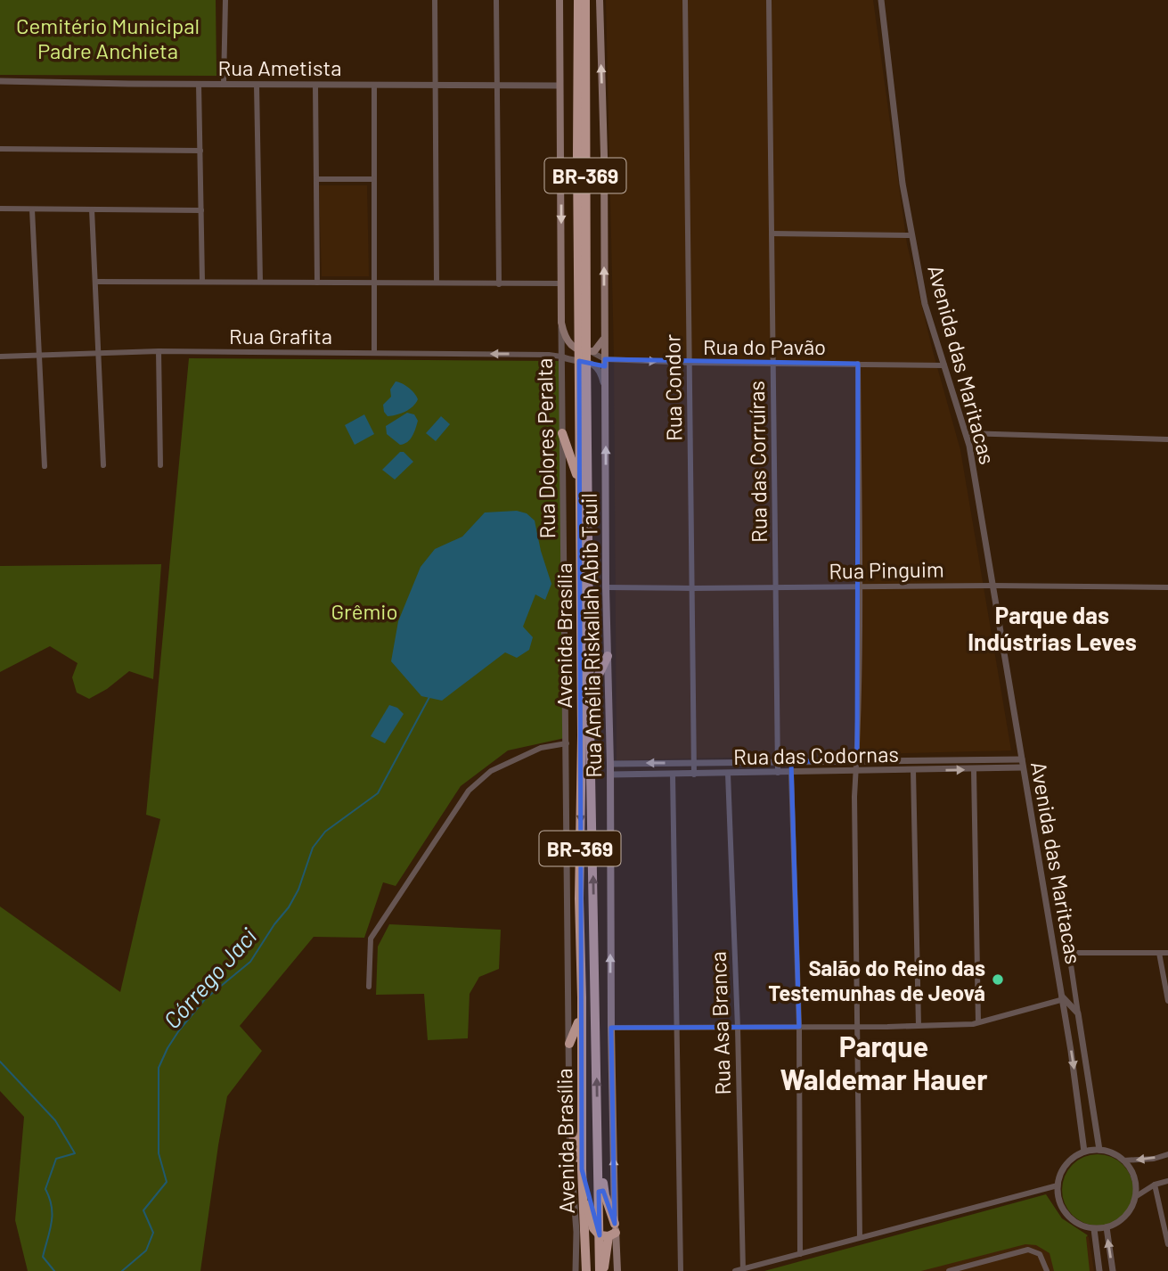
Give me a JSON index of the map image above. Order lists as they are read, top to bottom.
{
  "streets": {
    "highway": ["BR-369", "Avenida Brasília"],
    "main road": ["Rua Dolores Peralta", "Rua Amélia Riskallah Abib Tauil"],
    "street": [
      "Rua Ametista",
      "Rua Grafita",
      "Rua do Pavão",
      "Avenida das Maritacas",
      "Rua Condor",
      "Rua das Corruíras",
      "Rua Pinguim",
      "Rua das Codornas",
      "Rua Asa Branca"
    ]
  },
  "crossings": [
    ["Rua Ametista", "Rua Dolores Peralta"],
    ["Rua Grafita", "Rua Dolores Peralta"],
    ["Rua do Pavão", "Avenida das Maritacas"],
    ["Rua do Pavão", "Rua Condor"],
    ["Rua do Pavão", "Rua das Corruíras"],
    ["Rua do Pavão", "Avenida Brasília"],
    ["Rua do Pavão", "Rua Amélia Riskallah Abib Tauil"],
    ["Avenida das Maritacas", "Rua Pinguim"],
    ["Avenida das Maritacas", "Rua das Codornas"],
    ["Rua Condor", "Rua Pinguim"],
    ["Rua Condor", "Rua das Codornas"],
    ["Rua das Corruíras", "Rua Pinguim"],
    ["Rua das Corruíras", "Rua das Codornas"],
    ["Rua Pinguim", "Rua Amélia Riskallah Abib Tauil"],
    ["Avenida Brasília", "Rua Amélia Riskallah Abib Tauil"],
    ["Rua Amélia Riskallah Abib Tauil", "Rua das Codornas"],
    ["Rua das Codornas", "Rua Asa Branca"]
  ],
  "one_way": ["Rua Amélia Riskallah Abib Tauil"],
  "districts": ["Parque das Indústrias Leves", "Parque Waldemar Hauer"],
  "water": ["Córrego Jaci"],
  "parks": ["Cemitério Municipal Padre Anchieta", "Grêmio"],
  "places": ["Salão do Reino das Testemunhas de Jeová"]
}
